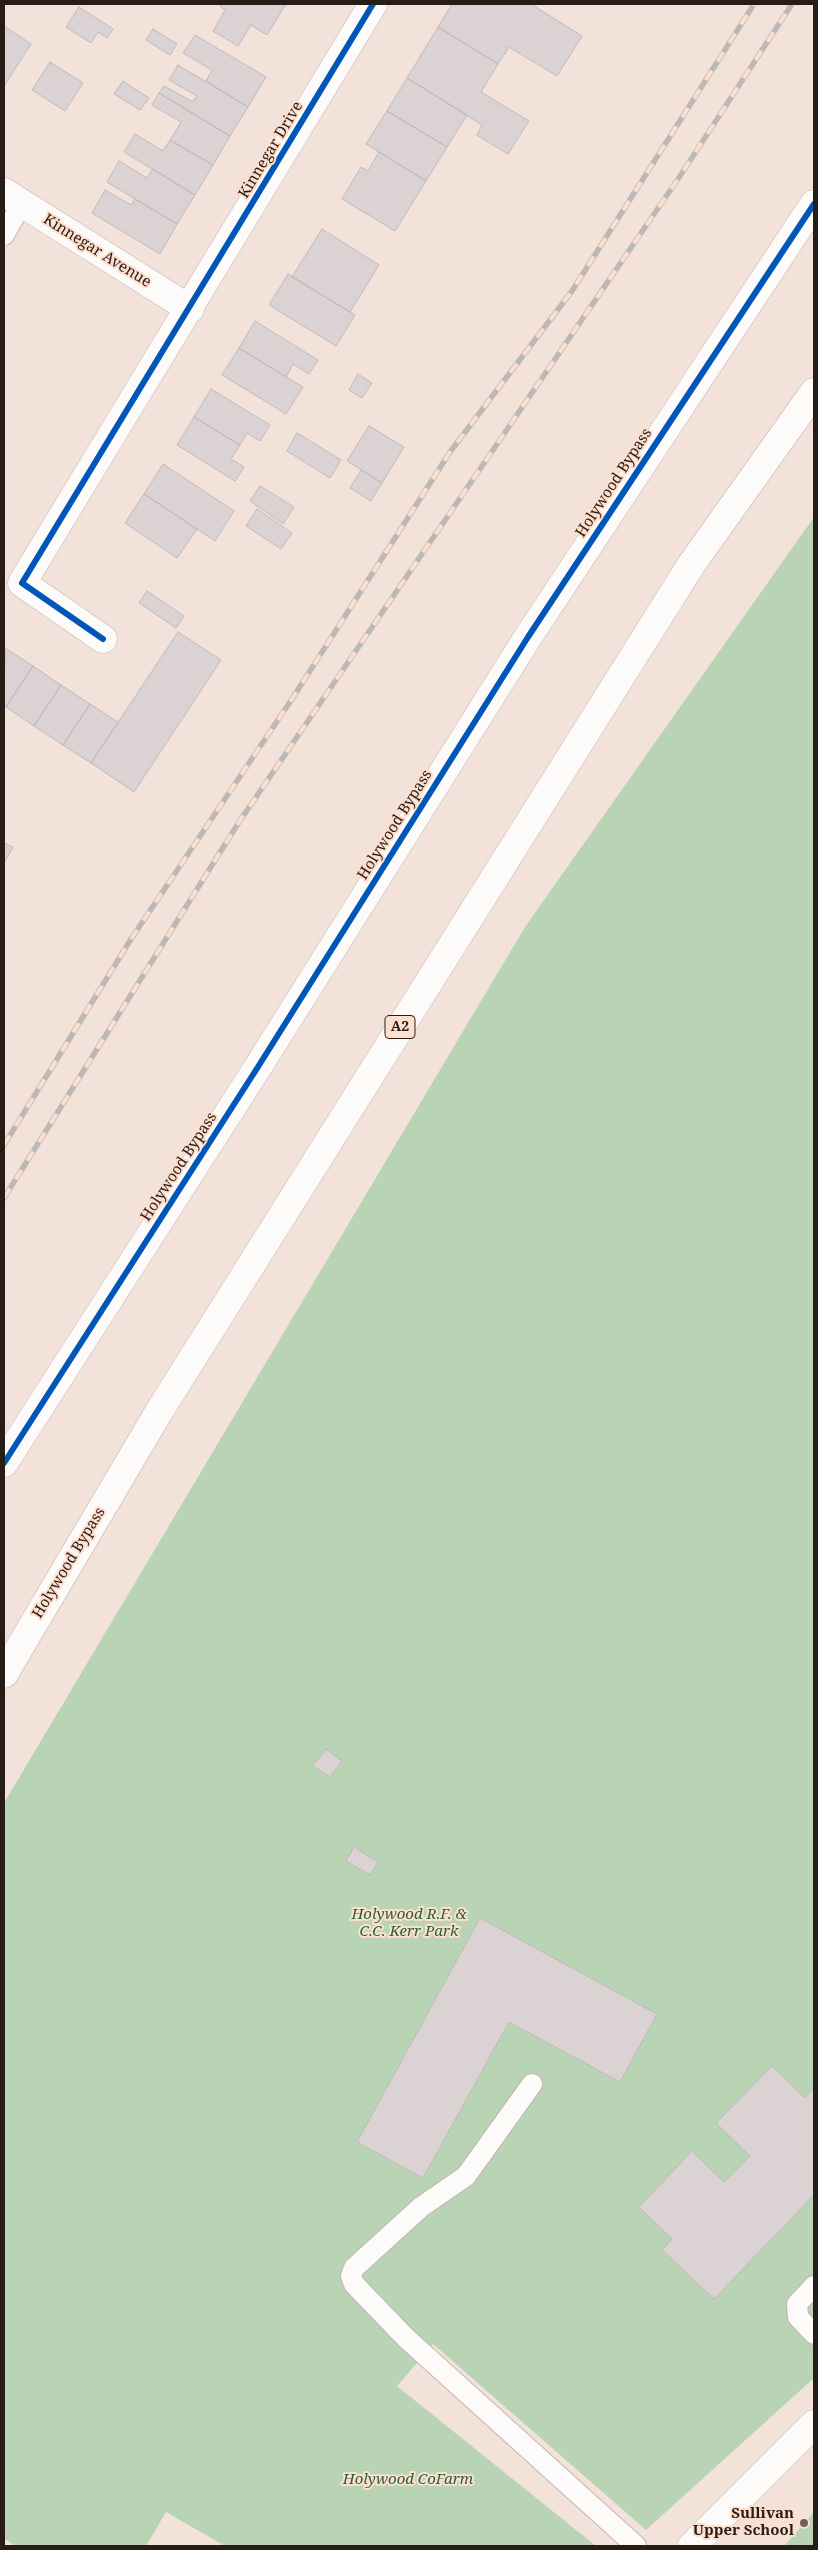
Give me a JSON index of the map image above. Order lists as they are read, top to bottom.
{
  "streets": {
    "main road": [
      "Kinnegar Drive",
      "Kinnegar Avenue",
      "Holywood Bypass",
      "A2"
    ]
  },
  "crossings": [
    ["Kinnegar Drive", "Kinnegar Avenue"]
  ],
  "parks": ["Holywood R.F. & C.C. Kerr Park", "Holywood CoFarm"],
  "places": ["Sullivan Upper School"]
}
